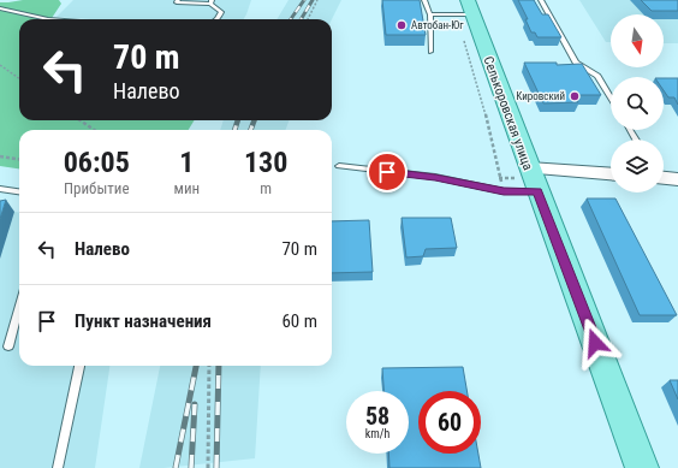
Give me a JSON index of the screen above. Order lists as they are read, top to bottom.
{
  "streets": {
    "main road": ["Селькоровская улица"]
  },
  "places": ["Автобан-Юг", "Кировский"],
  "north": "bottom",
  "page": {
    "turn": ["70 m", "Налево"],
    "eta": [
      "06:05",
      "Прибытие",
      "1",
      "мин",
      "130",
      "m"
    ],
    "list": [
      {
        "name": "Налево",
        "value": "70 m"
      },
      {
        "name": "Пункт назначения",
        "value": "60 m"
      }
    ],
    "speed": "58 km/h",
    "limit": "60"
  }
}
